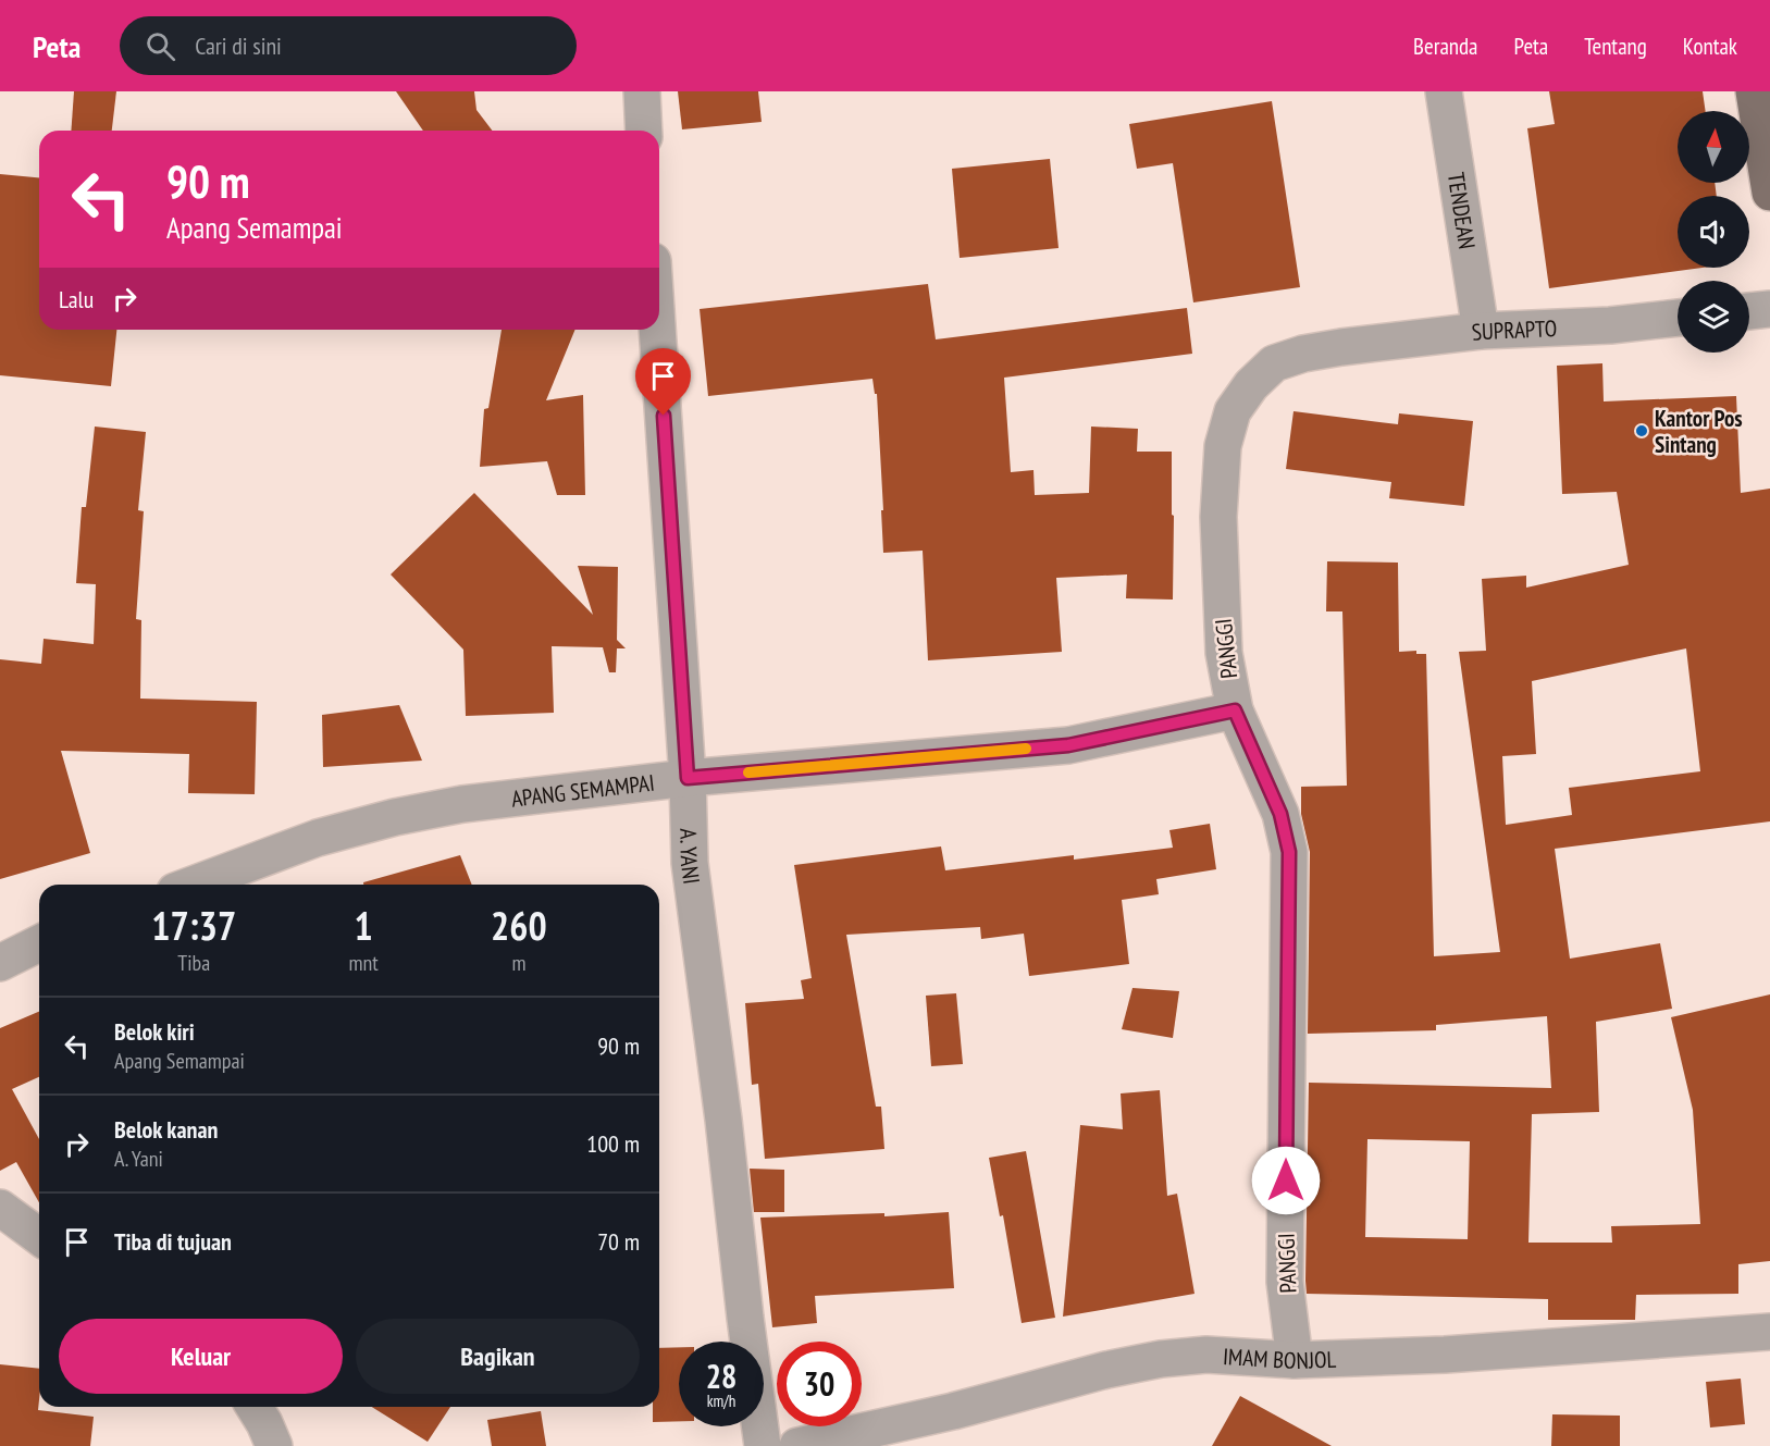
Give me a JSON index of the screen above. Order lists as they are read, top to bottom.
{
  "streets": {
    "street": [
      "TENDEAN",
      "SUPRAPTO",
      "PANGGI",
      "APANG SEMAMPAI",
      "A. YANI",
      "IMAM BONJOL"
    ]
  },
  "crossings": [
    ["TENDEAN", "SUPRAPTO"],
    ["SUPRAPTO", "PANGGI"],
    ["PANGGI", "APANG SEMAMPAI"],
    ["PANGGI", "IMAM BONJOL"],
    ["APANG SEMAMPAI", "A. YANI"]
  ],
  "places": ["Kantor Pos Sintang"],
  "north": "top",
  "page": {
    "header": "Peta",
    "search": "Cari di sini",
    "nav": [
      "Beranda",
      "Peta",
      "Tentang",
      "Kontak"
    ],
    "turn": ["90 m", "Apang Semampai"],
    "then": "Lalu",
    "eta": [
      "17:37",
      "Tiba",
      "1",
      "mnt",
      "260",
      "m"
    ],
    "list": [
      {
        "name": "Belok kiri",
        "note": "Apang Semampai",
        "value": "90 m"
      },
      {
        "name": "Belok kanan",
        "note": "A. Yani",
        "value": "100 m"
      },
      {
        "name": "Tiba di tujuan",
        "value": "70 m"
      }
    ],
    "buttons": ["Keluar", "Bagikan"],
    "speed": "28 km/h",
    "limit": "30"
  }
}
